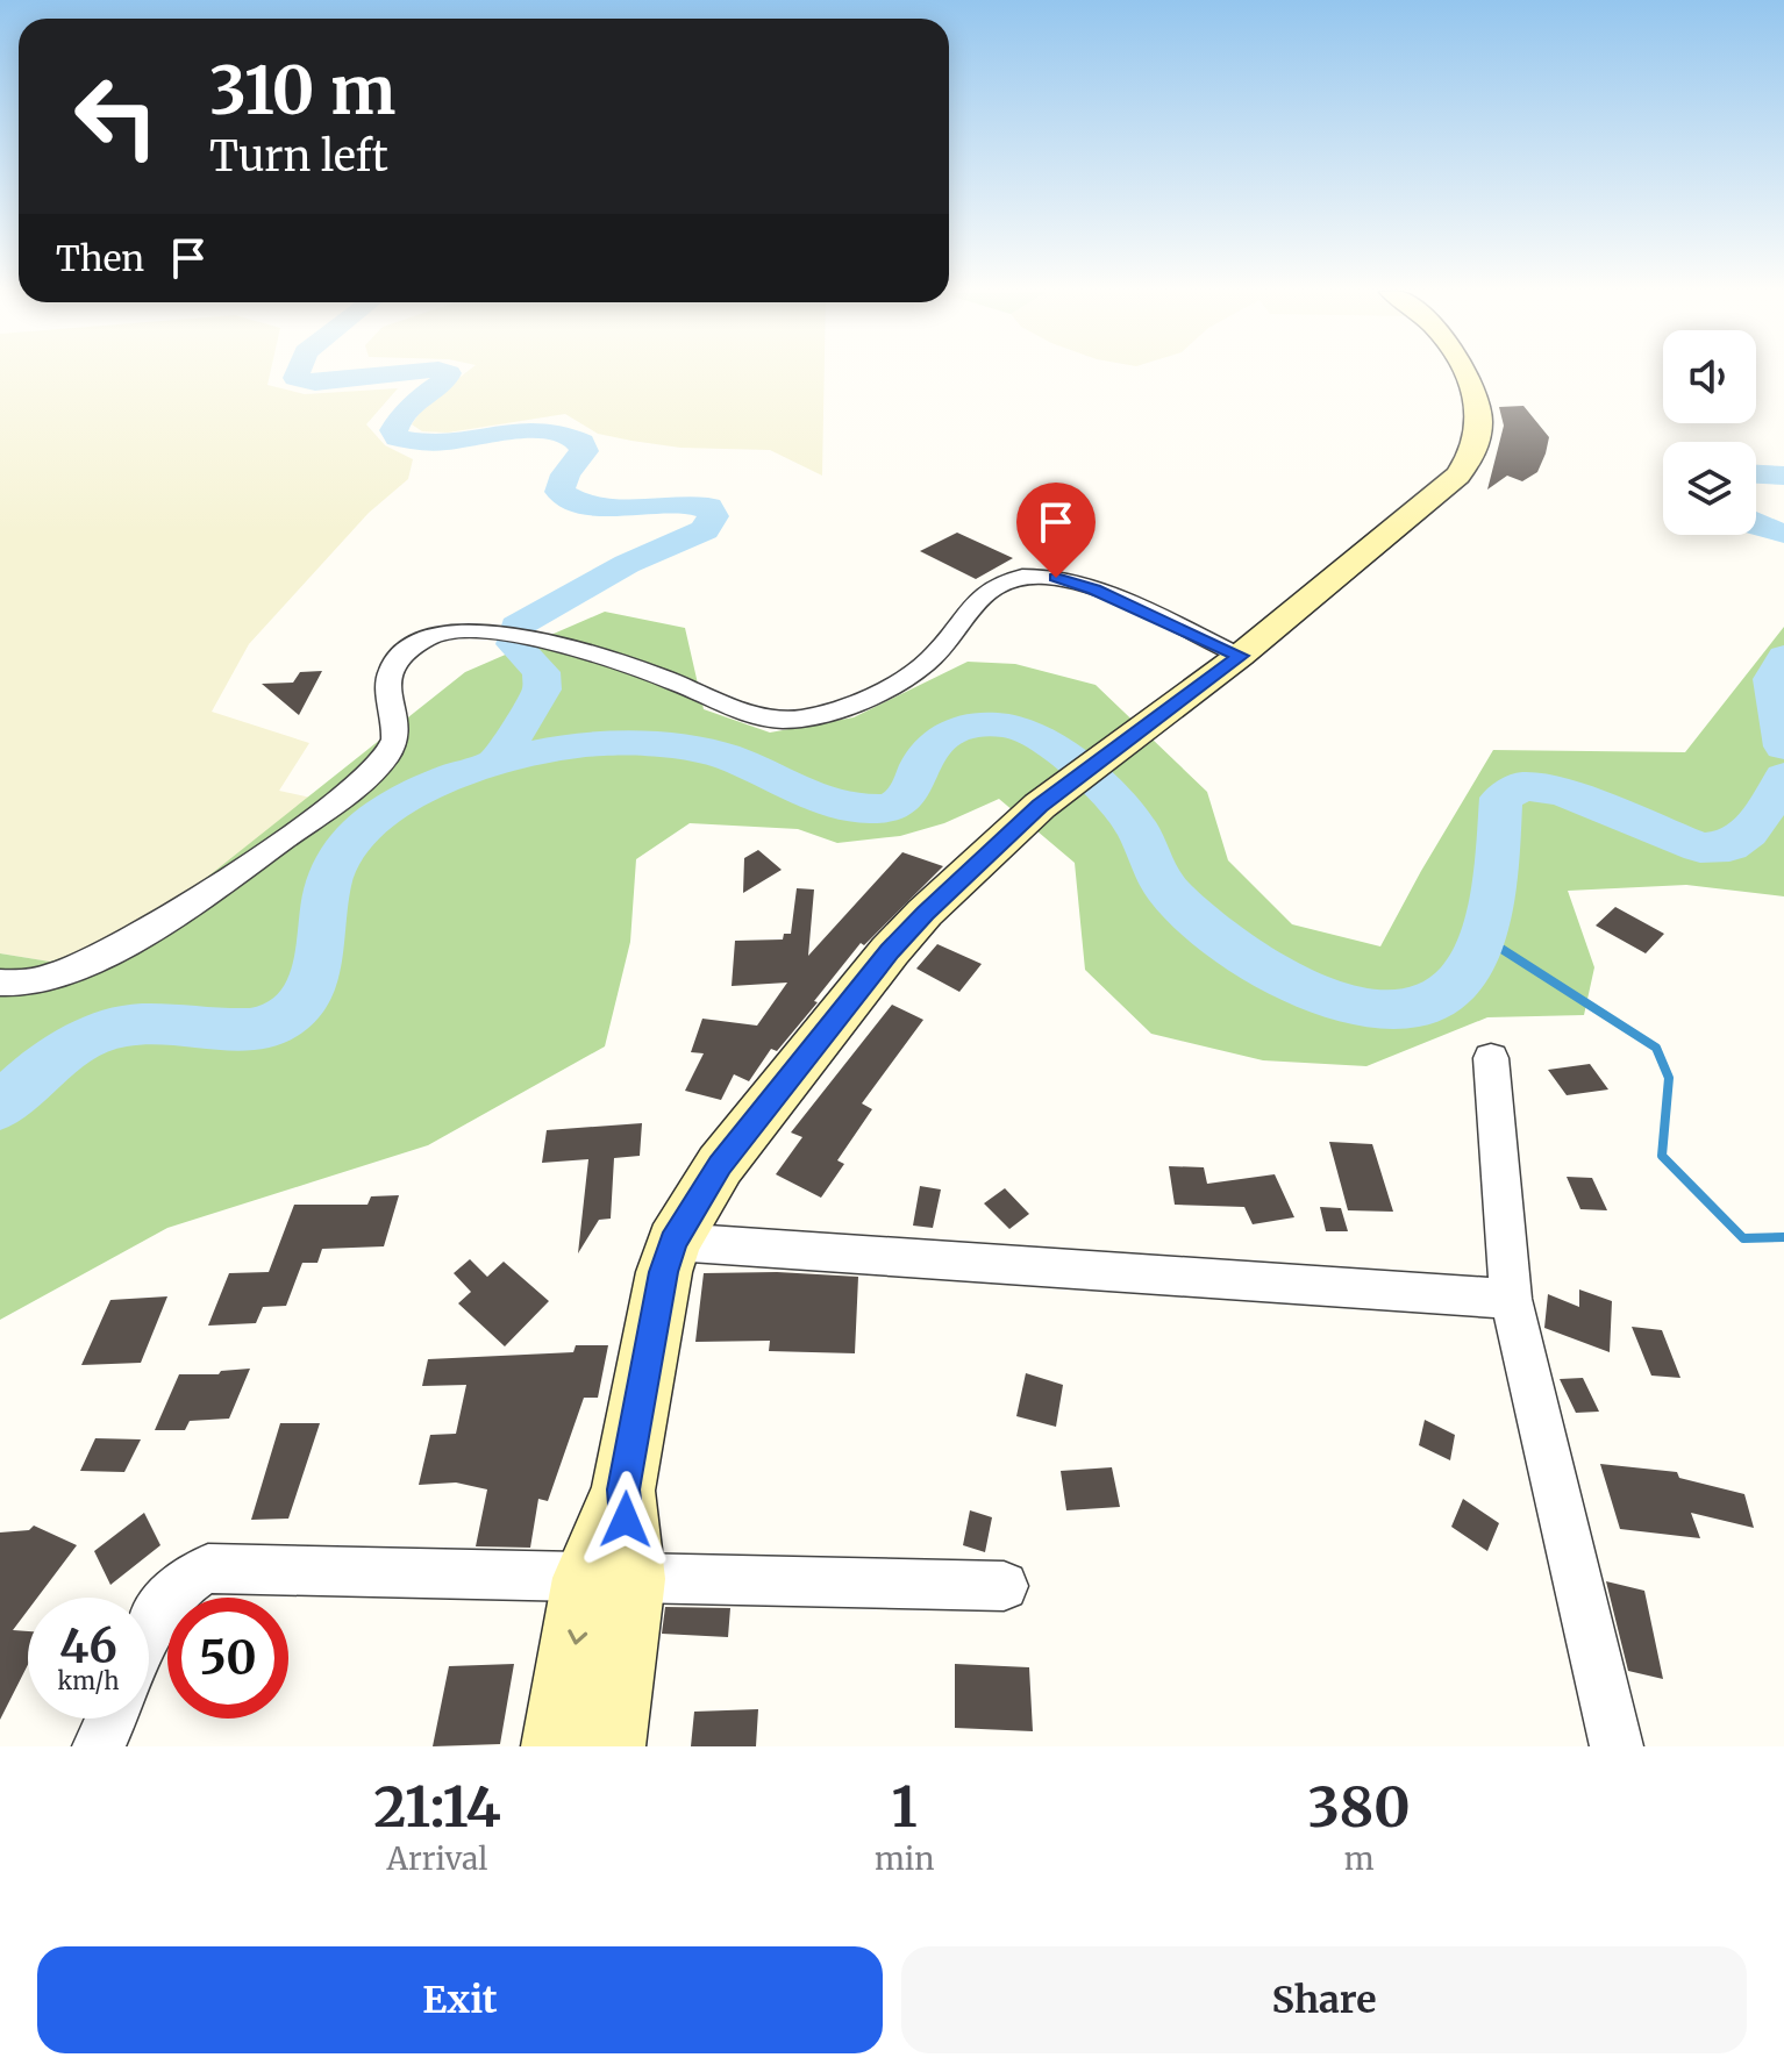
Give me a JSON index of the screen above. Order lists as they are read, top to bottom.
{
  "page": {
    "turn": ["310 m", "Turn left"],
    "then": "Then",
    "speed": "46 km/h",
    "limit": "50",
    "eta": [
      "21:14",
      "Arrival",
      "1",
      "min",
      "380",
      "m"
    ],
    "buttons": ["Exit", "Share"]
  }
}
